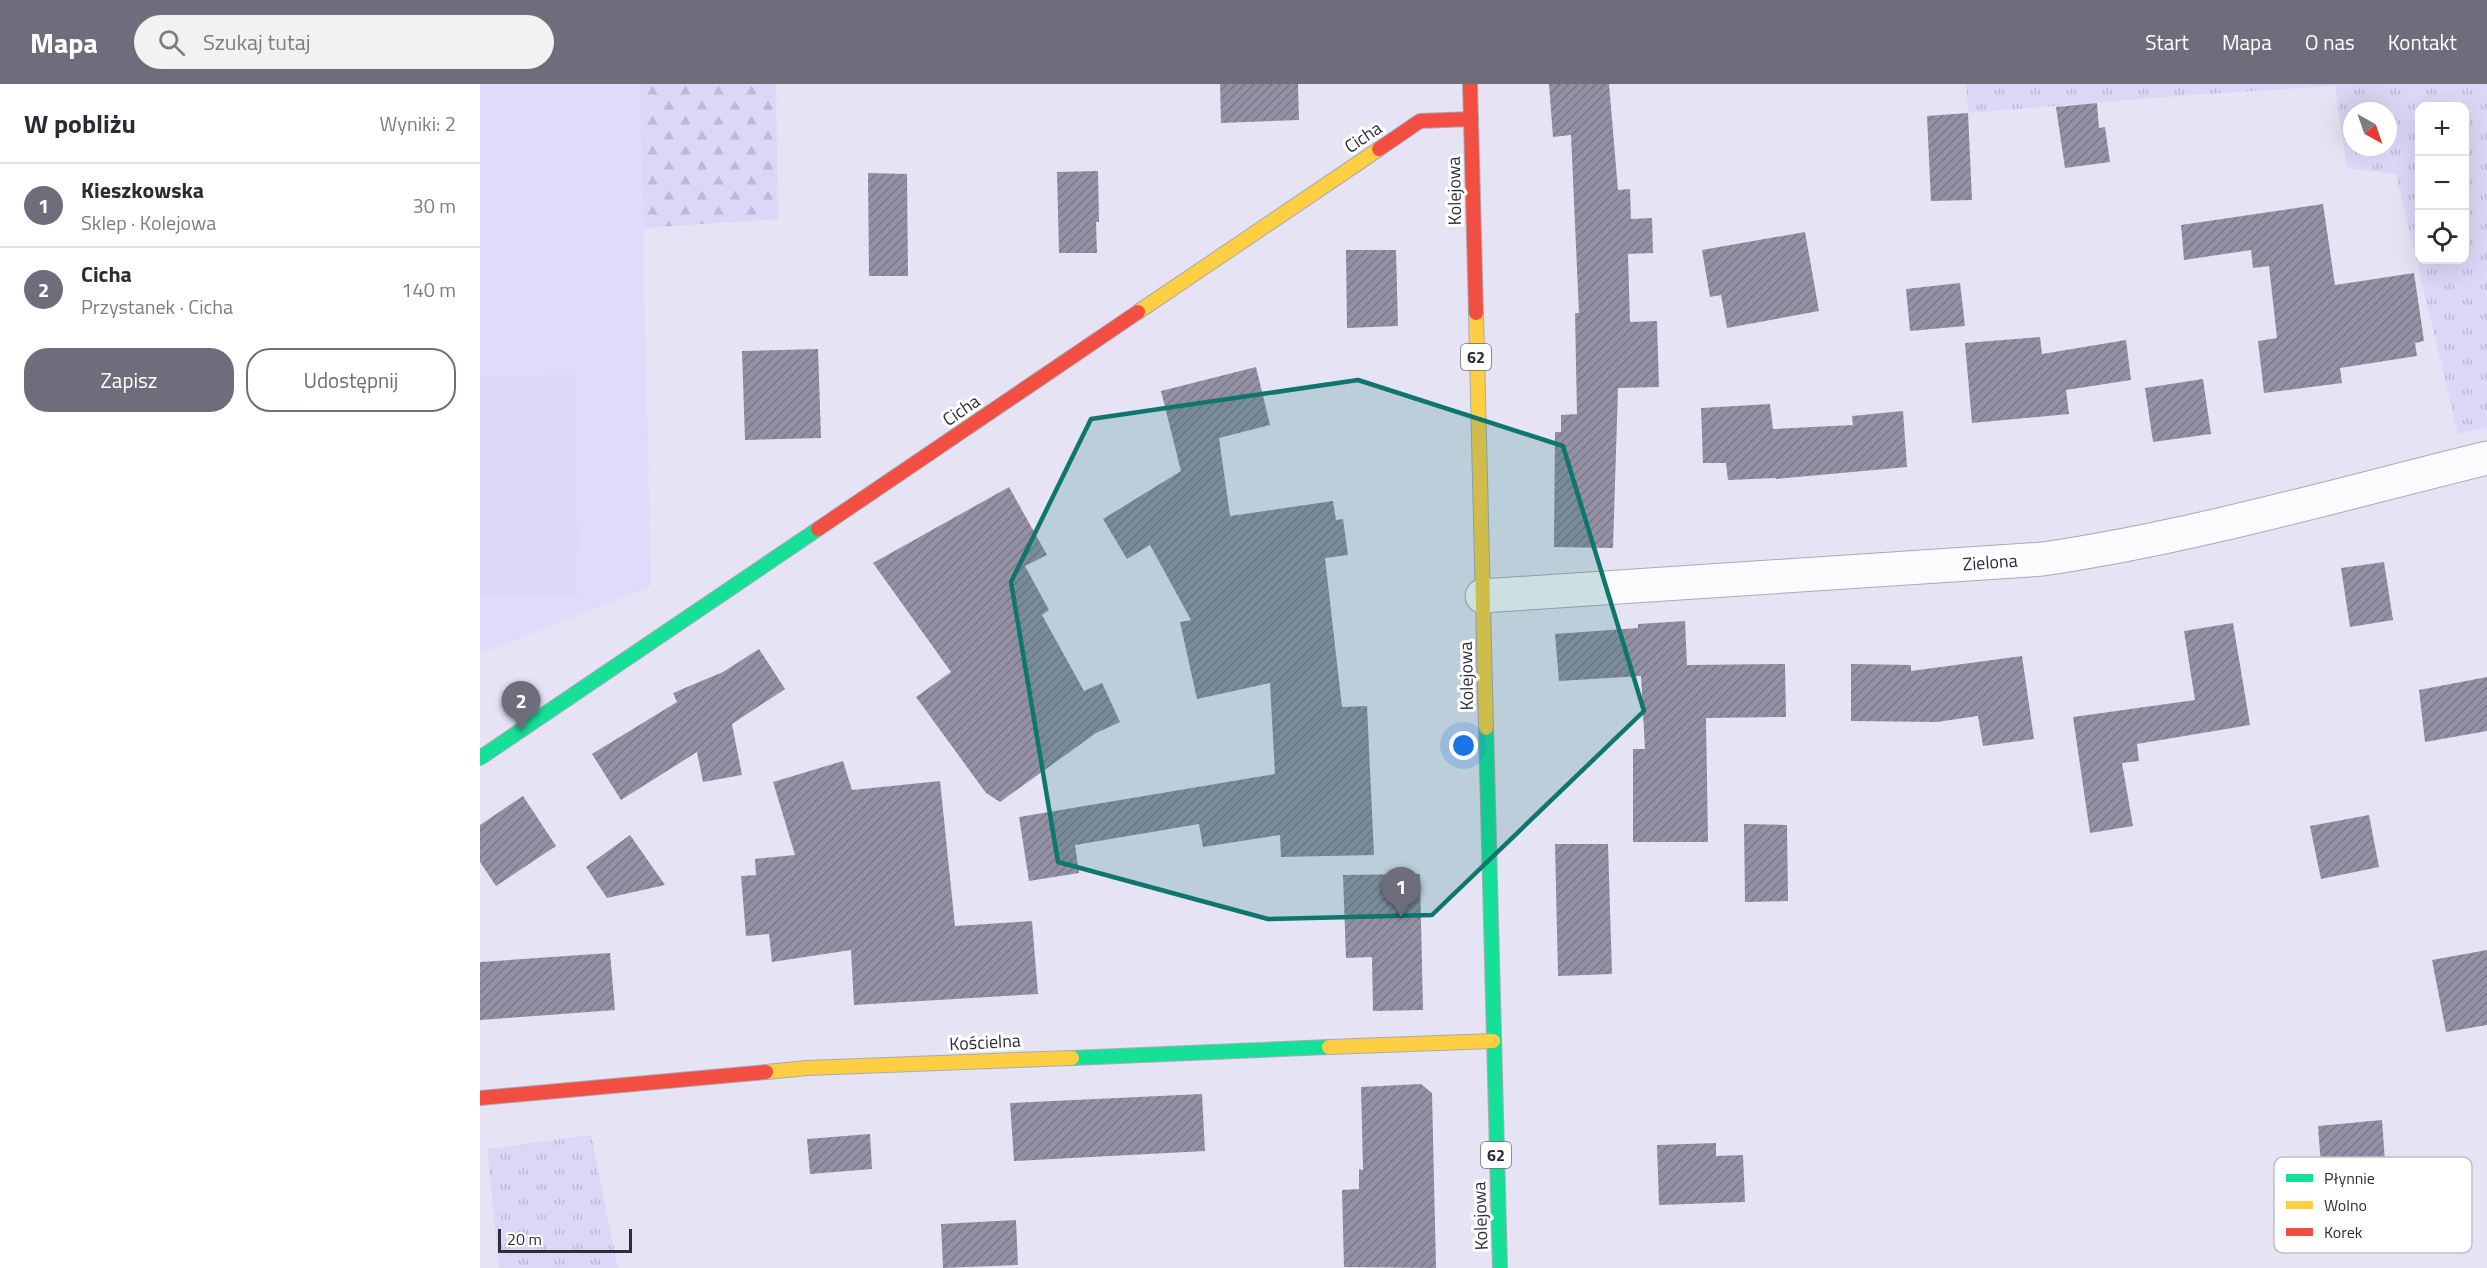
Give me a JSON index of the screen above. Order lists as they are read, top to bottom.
{
  "streets": {
    "main road": [
      "Cicha",
      "Kolejowa",
      "62",
      "Kościelna"
    ],
    "street": ["Zielona"]
  },
  "crossings": [
    ["Cicha", "Kolejowa"],
    ["Kolejowa", "Zielona"],
    ["Kolejowa", "Kościelna"]
  ],
  "legend": ["Płynnie", "Wolno", "Korek"],
  "scale_bar": "20 m",
  "north": "bottom right",
  "page": {
    "header": "Mapa",
    "search": "Szukaj tutaj",
    "nav": [
      "Start",
      "Mapa",
      "O nas",
      "Kontakt"
    ],
    "heading": ["W pobliżu", "Wyniki: 2"],
    "map_buttons": ["+", "−"],
    "list": [
      {
        "mark": "1",
        "name": "Kieszkowska",
        "note": "Sklep · Kolejowa",
        "value": "30 m"
      },
      {
        "mark": "2",
        "name": "Cicha",
        "note": "Przystanek · Cicha",
        "value": "140 m"
      }
    ],
    "buttons": ["Zapisz", "Udostępnij"],
    "pins": ["2", "1"],
    "scale": "20 m"
  }
}
